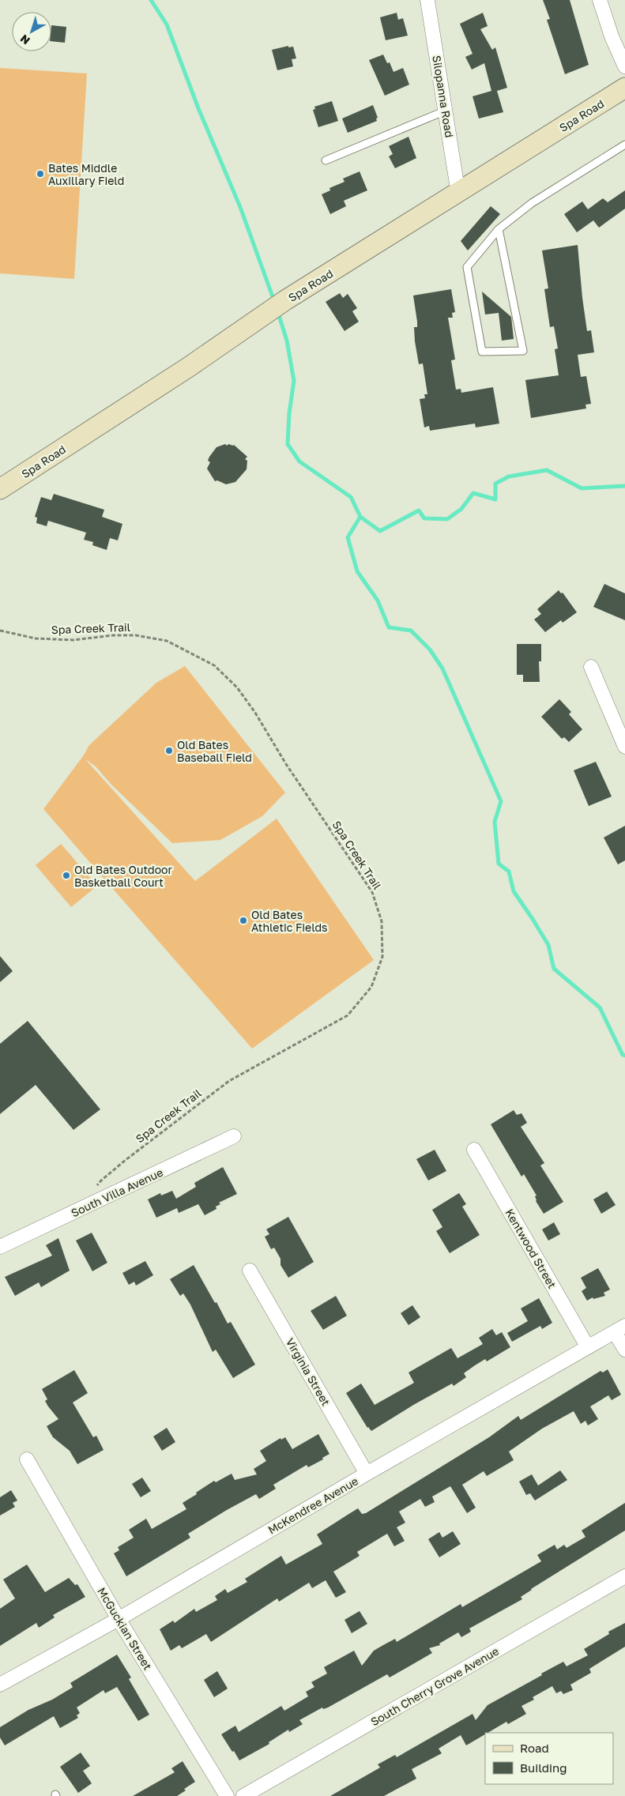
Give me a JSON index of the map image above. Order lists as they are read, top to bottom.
{
  "streets": {
    "main road": ["Spa Road"],
    "street": [
      "Silopanna Road",
      "South Villa Avenue",
      "Kentwood Street",
      "Virginia Street",
      "McKendree Avenue",
      "McGuckian Street",
      "South Cherry Grove Avenue"
    ],
    "path": ["Spa Creek Trail"]
  },
  "crossings": [
    ["Silopanna Road", "Spa Road"],
    ["Kentwood Street", "McKendree Avenue"],
    ["Virginia Street", "McKendree Avenue"],
    ["McKendree Avenue", "McGuckian Street"]
  ],
  "places": [
    "Bates Middle Auxillary Field",
    "Old Bates Baseball Field",
    "Old Bates Outdoor Basketball Court",
    "Old Bates Athletic Fields"
  ],
  "legend": ["Road", "Building"],
  "north": "bottom left"
}
